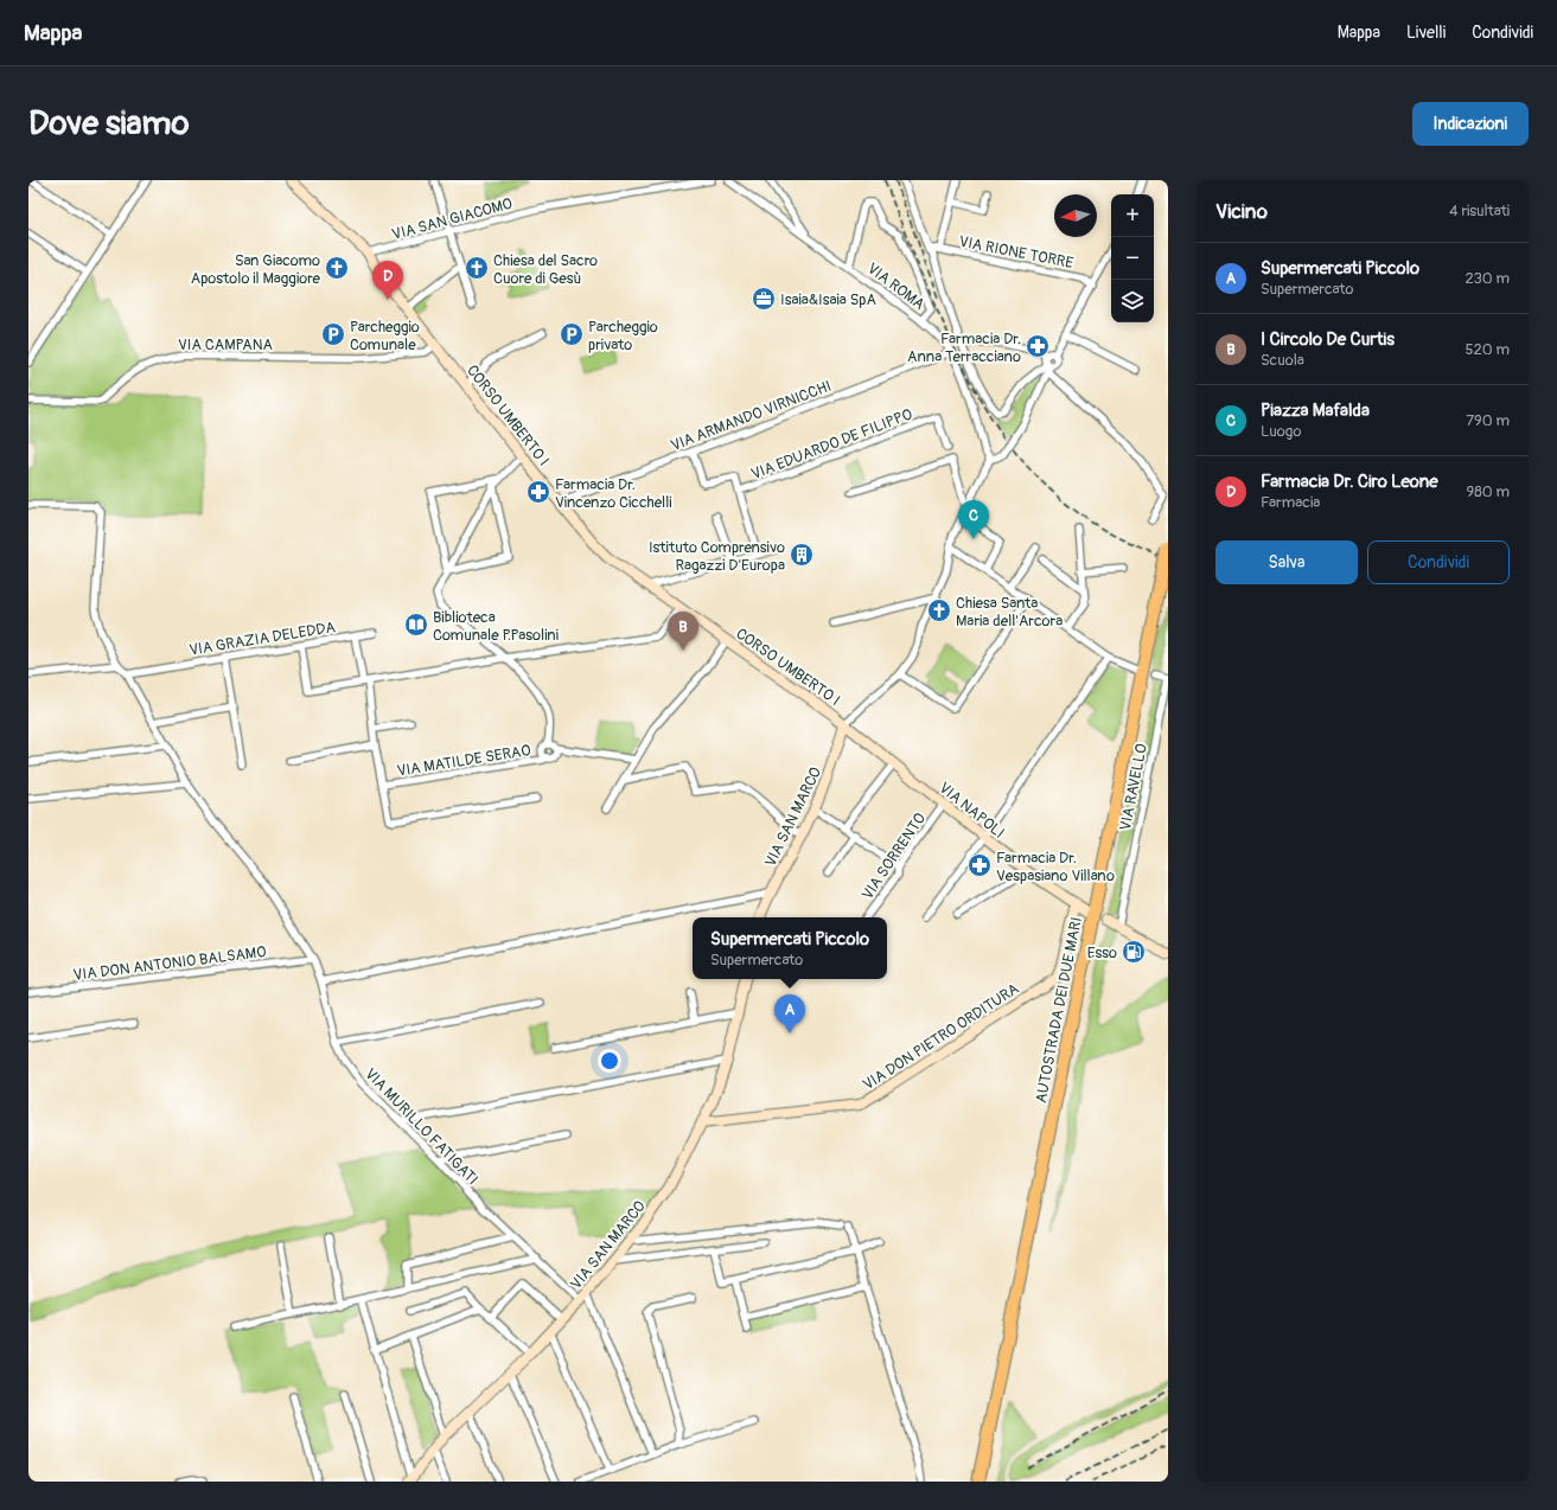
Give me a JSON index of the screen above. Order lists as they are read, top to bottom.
{
  "streets": {
    "highway": ["AUTOSTRADA DEI DUE MARI"],
    "main road": [
      "CORSO UMBERTO I",
      "VIA NAPOLI",
      "VIA SAN MARCO",
      "VIA DON PIETRO ORDITURA"
    ],
    "street": [
      "VIA SAN GIACOMO",
      "VIA RIONE TORRE",
      "VIA ROMA",
      "VIA CAMPANA",
      "VIA ARMANDO VIRNICCHI",
      "VIA EDUARDO DE FILIPPO",
      "VIA GRAZIA DELEDDA",
      "VIA MATILDE SERAO",
      "VIA RAVELLO",
      "VIA SORRENTO",
      "VIA DON ANTONIO BALSAMO",
      "VIA MURILLO FATIGATI"
    ]
  },
  "crossings": [
    ["VIA SAN GIACOMO", "CORSO UMBERTO I"],
    ["VIA ROMA", "VIA ARMANDO VIRNICCHI"],
    ["VIA CAMPANA", "CORSO UMBERTO I"],
    ["CORSO UMBERTO I", "VIA ARMANDO VIRNICCHI"],
    ["CORSO UMBERTO I", "VIA NAPOLI"],
    ["CORSO UMBERTO I", "VIA SAN MARCO"],
    ["VIA GRAZIA DELEDDA", "VIA MATILDE SERAO"],
    ["VIA GRAZIA DELEDDA", "VIA MURILLO FATIGATI"],
    ["VIA NAPOLI", "VIA SAN MARCO"],
    ["VIA NAPOLI", "VIA SORRENTO"],
    ["VIA NAPOLI", "VIA DON PIETRO ORDITURA"],
    ["VIA SAN MARCO", "VIA DON PIETRO ORDITURA"],
    ["VIA SAN MARCO", "VIA MURILLO FATIGATI"],
    ["VIA DON ANTONIO BALSAMO", "VIA MURILLO FATIGATI"]
  ],
  "places": {
    "church": ["San Giacomo Apostolo il Maggiore", "Chiesa del Sacro Cuore di Gesù", "Chiesa Santa Maria dell'Arcora"],
    "office": ["Isaia&Isaia SpA"],
    "parking": ["Parcheggio Comunale", "Parcheggio privato"],
    "pharmacy": ["Farmacia Dr. Anna Terracciano", "Farmacia Dr. Vincenzo Cicchelli", "Farmacia Dr. Vespasiano Villano"],
    "building": ["Istituto Comprensivo Ragazzi D'Europa"],
    "library": ["Biblioteca Comunale P.Pasolini"],
    "fuel station": ["Esso"]
  },
  "north": "left",
  "page": {
    "header": "Mappa",
    "nav": ["Mappa", "Livelli", "Condividi"],
    "buttons": [
      "Indicazioni",
      ["Salva", "Condividi"]
    ],
    "title": "Dove siamo",
    "heading": ["Vicino", "4 risultati"],
    "map_buttons": ["+", "−"],
    "list": [
      {
        "mark": "A",
        "name": "Supermercati Piccolo",
        "note": "Supermercato",
        "value": "230 m"
      },
      {
        "mark": "B",
        "name": "I Circolo De Curtis",
        "note": "Scuola",
        "value": "520 m"
      },
      {
        "mark": "C",
        "name": "Piazza Mafalda",
        "note": "Luogo",
        "value": "790 m"
      },
      {
        "mark": "D",
        "name": "Farmacia Dr. Ciro Leone",
        "note": "Farmacia",
        "value": "980 m"
      }
    ],
    "pins": [
      "D",
      "C",
      "B",
      "A"
    ],
    "popup": ["Supermercati Piccolo", "Supermercato"]
  }
}
